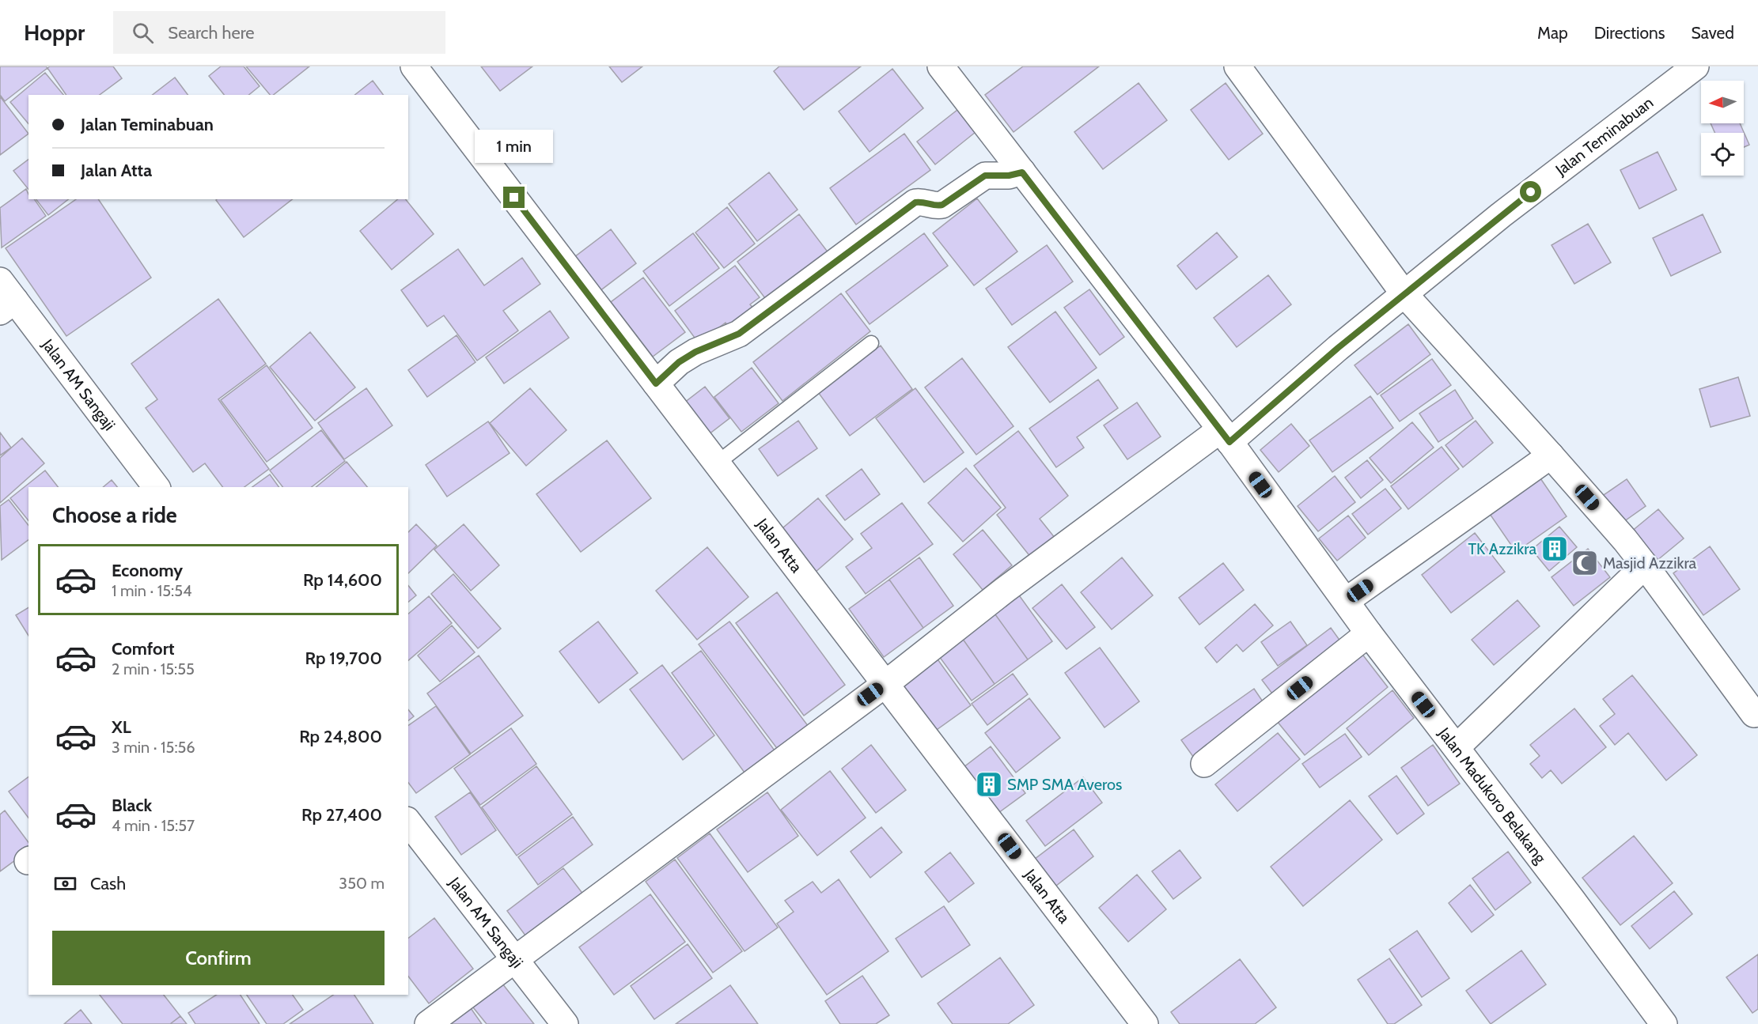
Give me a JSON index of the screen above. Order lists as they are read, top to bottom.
{
  "streets": {
    "main road": [
      "Jalan Teminabuan",
      "Jalan AM Sangaji",
      "Jalan Atta",
      "Jalan Madukoro Belakang"
    ]
  },
  "crossings": [
    ["Jalan Teminabuan", "Jalan AM Sangaji"],
    ["Jalan Teminabuan", "Jalan Atta"],
    ["Jalan Teminabuan", "Jalan Madukoro Belakang"]
  ],
  "places": {
    "building": ["TK Azzikra", "SMP SMA Averos"],
    "mosque": ["Masjid Azzikra"]
  },
  "north": "left",
  "page": {
    "header": "Hoppr",
    "search": "Search here",
    "nav": ["Map", "Directions", "Saved"],
    "banner": ["Jalan Teminabuan", "Jalan Atta"],
    "bubble": "1 min",
    "heading": "Choose a ride",
    "list": [
      {
        "name": "Economy",
        "note": "1 min · 15:54",
        "value": "Rp 14,600"
      },
      {
        "name": "Comfort",
        "note": "2 min · 15:55",
        "value": "Rp 19,700"
      },
      {
        "name": "XL",
        "note": "3 min · 15:56",
        "value": "Rp 24,800"
      },
      {
        "name": "Black",
        "note": "4 min · 15:57",
        "value": "Rp 27,400"
      }
    ],
    "pay": ["Cash", "350 m"],
    "buttons": "Confirm"
  }
}
